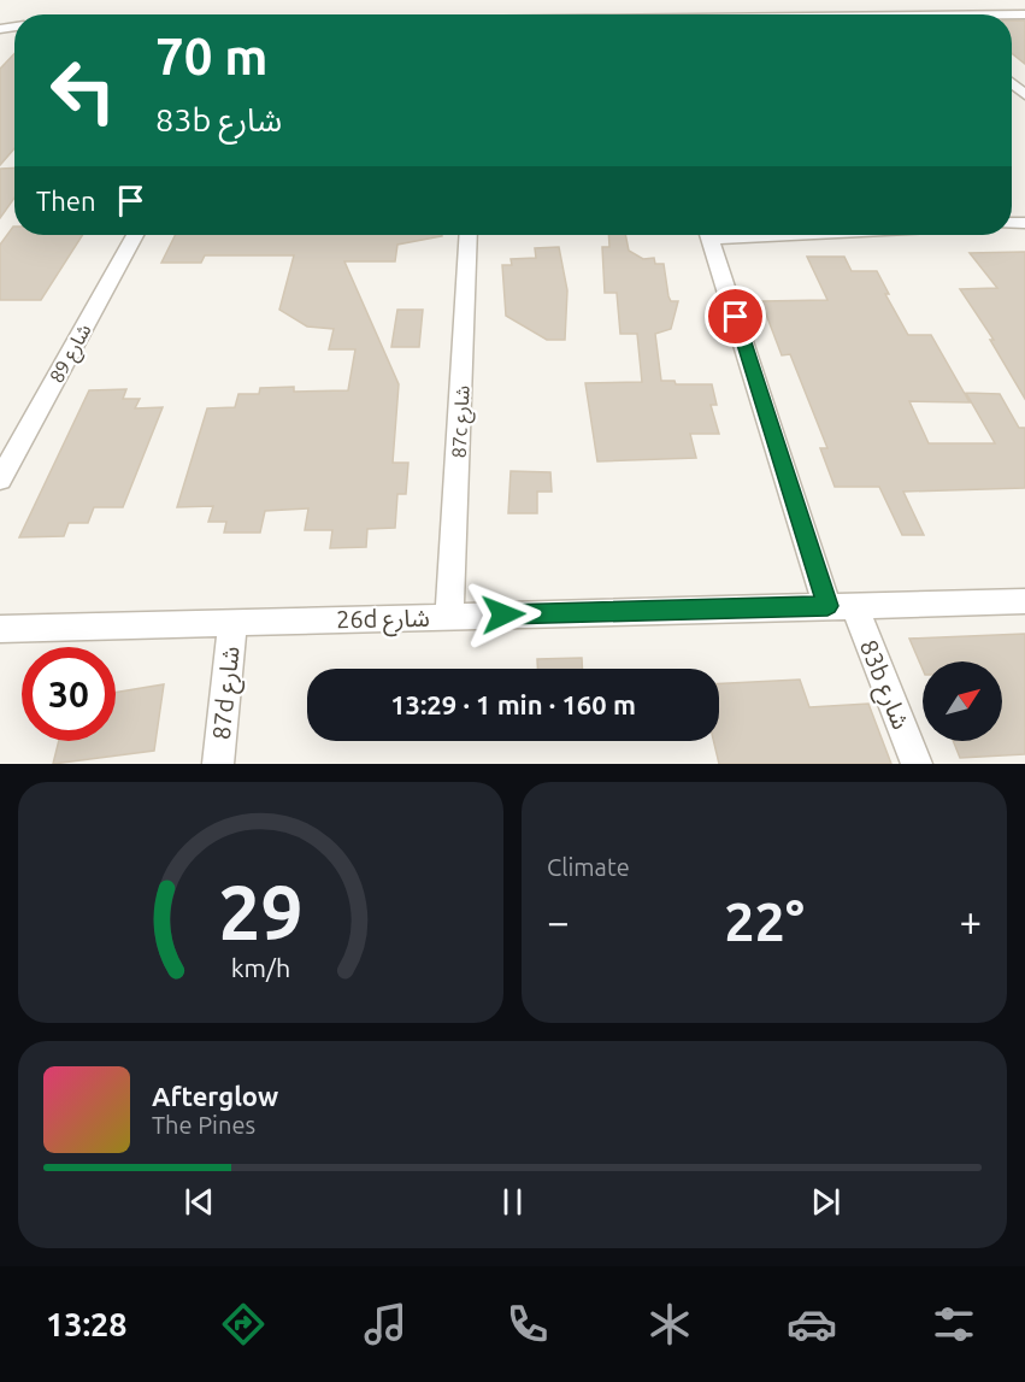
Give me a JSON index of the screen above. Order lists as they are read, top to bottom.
{
  "streets": {
    "street": [
      "شارع 89",
      "87c شارع",
      "26d شارع",
      "83b شارع",
      "87d شارع"
    ]
  },
  "crossings": [
    ["87c شارع", "26d شارع"],
    ["26d شارع", "83b شارع"],
    ["26d شارع", "87d شارع"]
  ],
  "north": "top right",
  "page": {
    "turn": ["70 m", "83b شارع"],
    "then": "Then",
    "limit": "30",
    "trip": "13:29 · 1 min · 160 m",
    "tile": "Climate",
    "heat": ["−", "22°", "+"],
    "song": ["Afterglow", "The Pines"],
    "tabs": "13:28",
    "gauge": ["29", "km/h"]
  }
}
